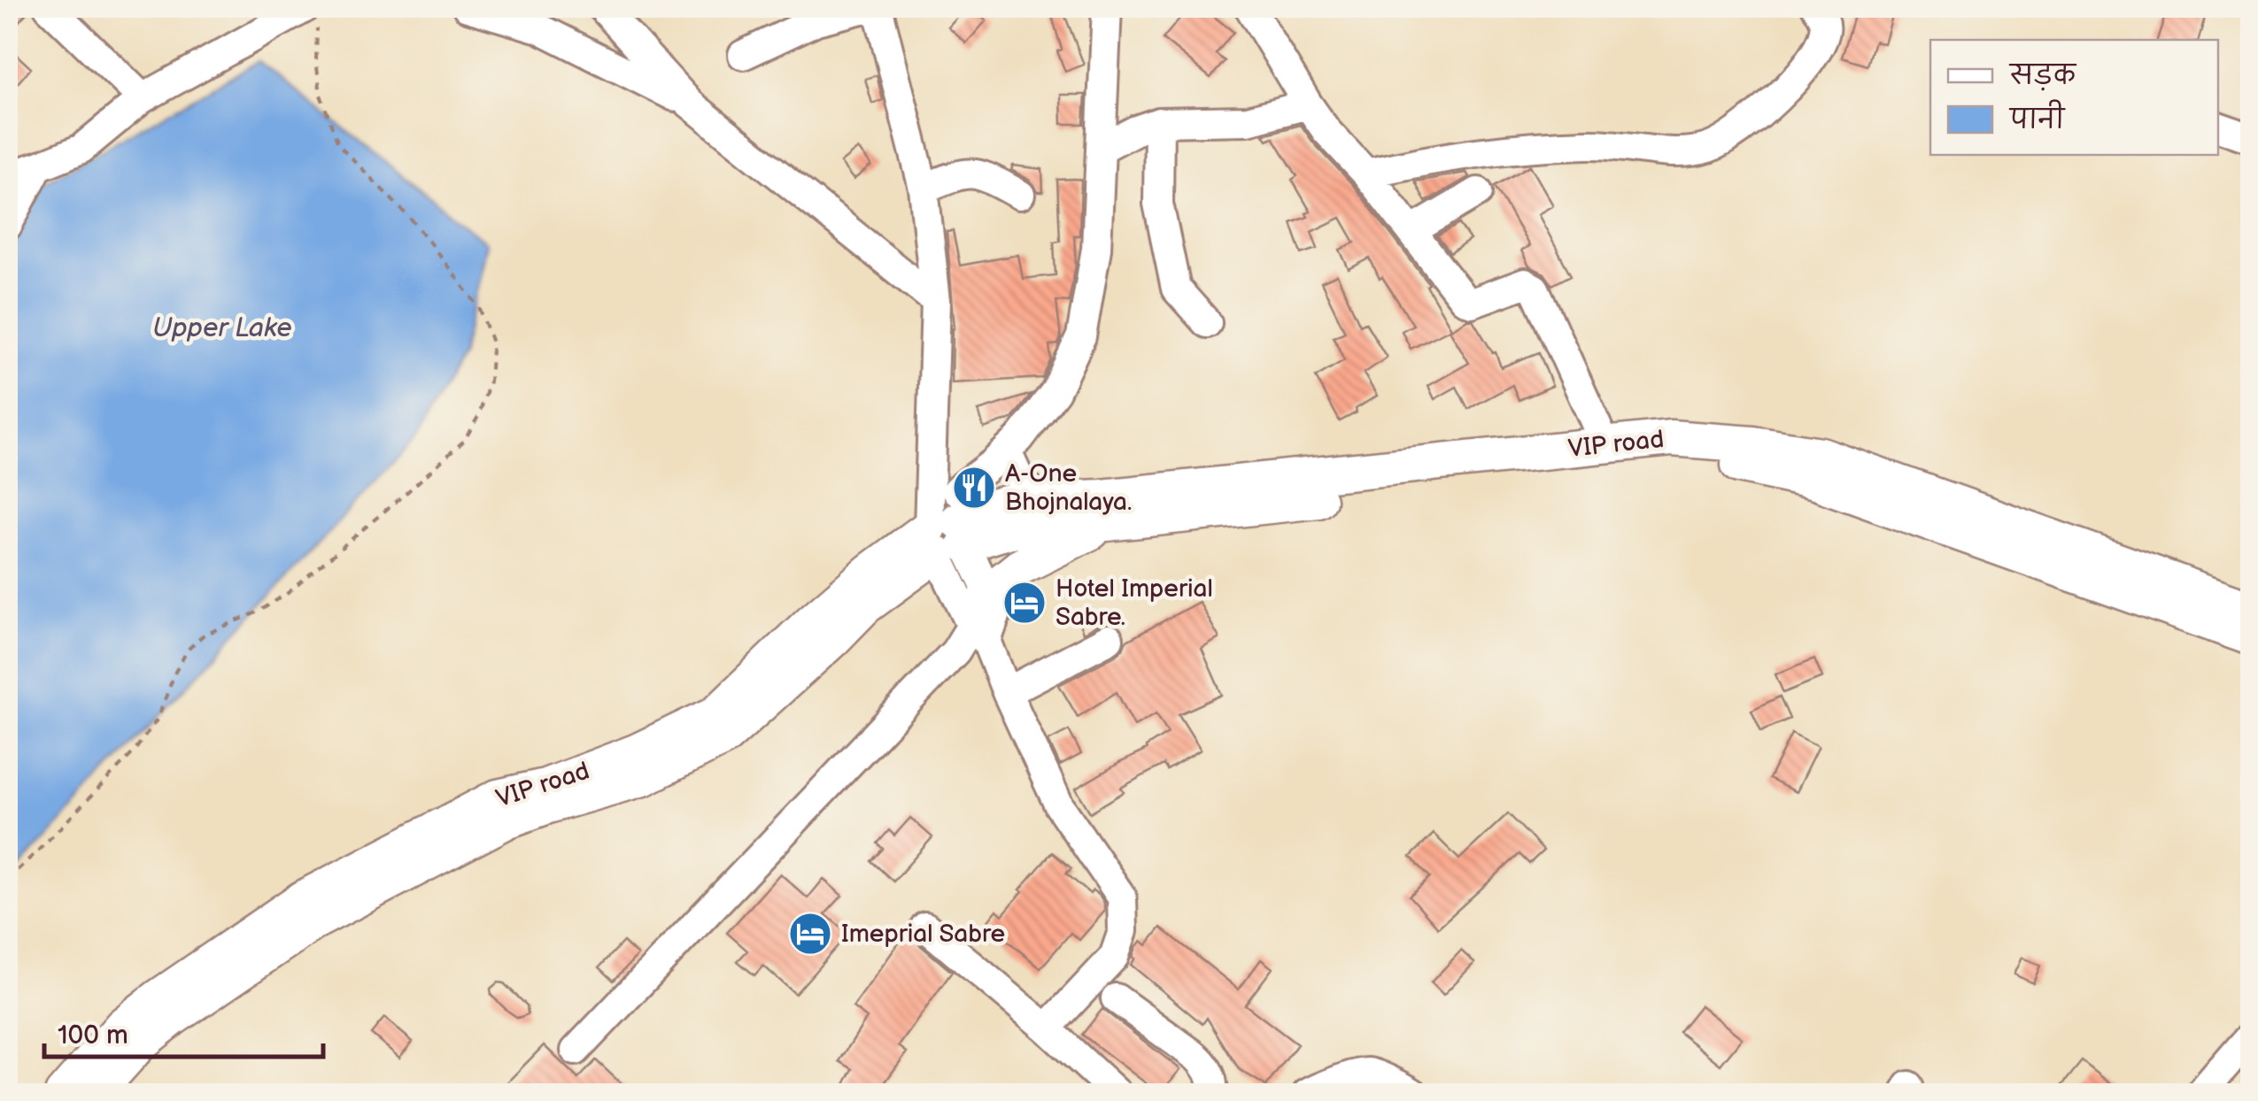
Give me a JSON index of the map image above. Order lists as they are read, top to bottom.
{
  "streets": {
    "main road": ["VIP road"]
  },
  "water": ["Upper Lake"],
  "places": {
    "restaurant": ["A-One Bhojnalaya."],
    "hotel": ["Hotel Imperial Sabre.", "Imeprial Sabre"]
  },
  "legend": ["सड़क", "पानी"],
  "scale_bar": "100 m"
}
